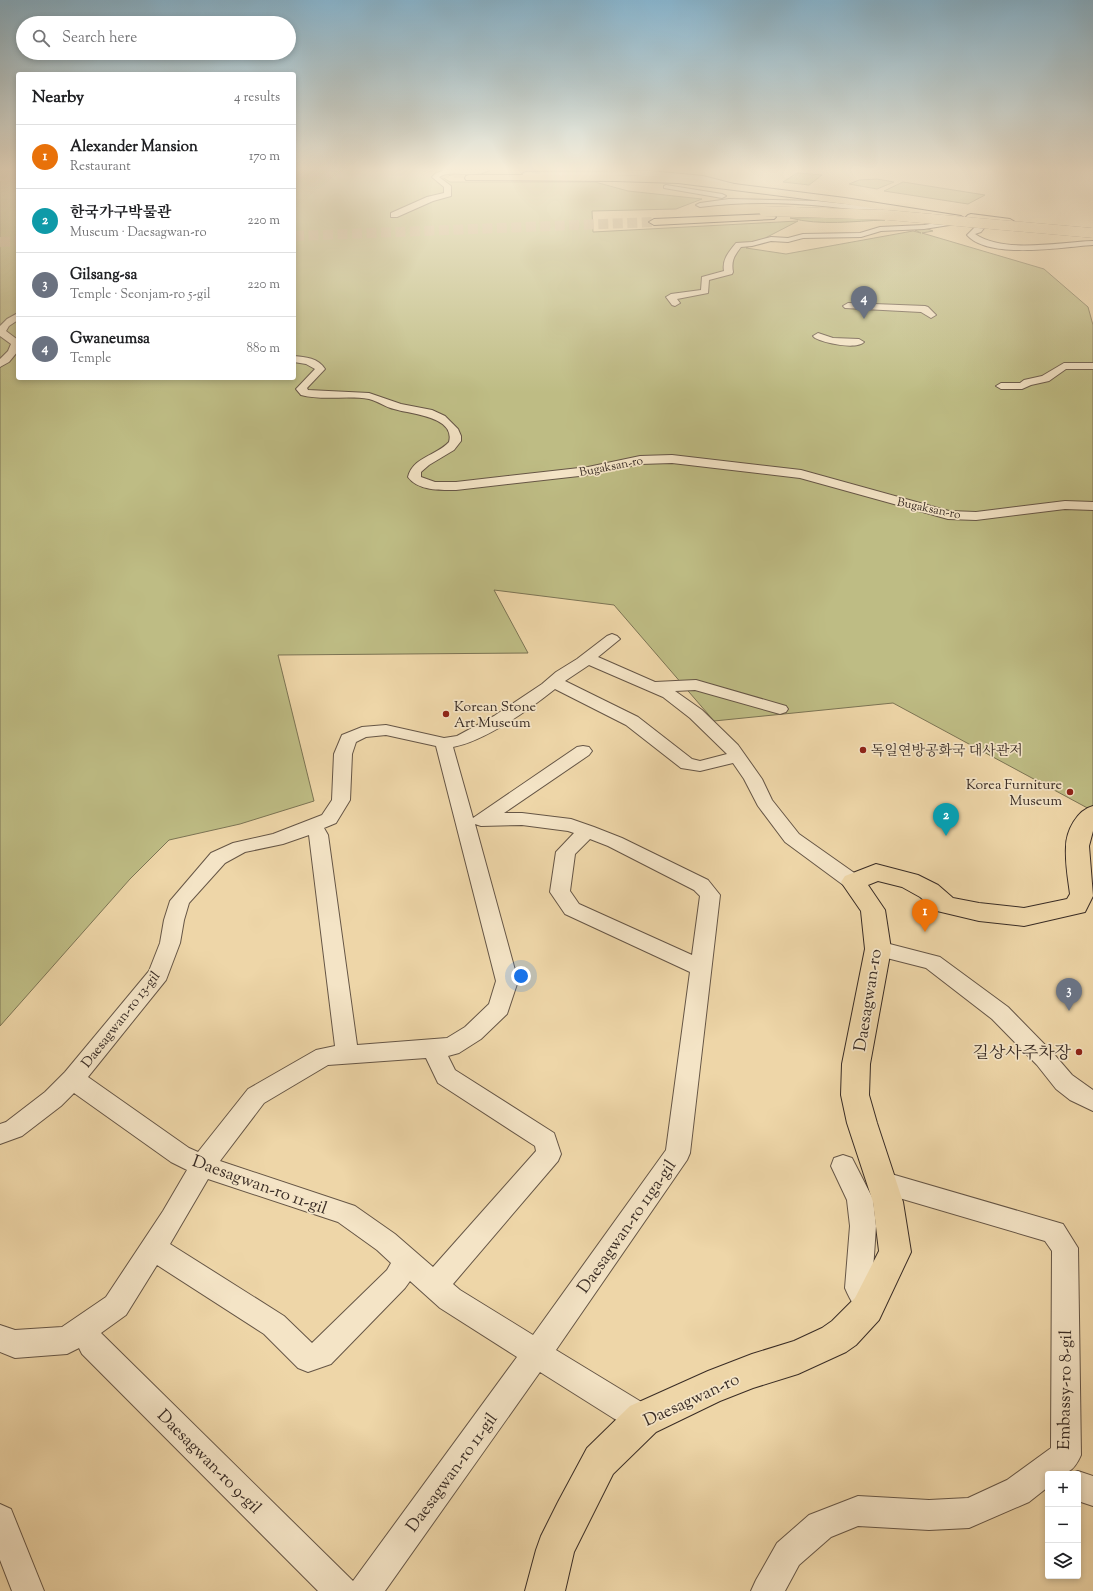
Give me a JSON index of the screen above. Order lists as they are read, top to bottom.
{
  "streets": {
    "main road": ["Daesagwan-ro"],
    "street": [
      "Bugaksan-ro",
      "Daesagwan-ro 13-gil",
      "Daesagwan-ro 11-gil",
      "Daesagwan-ro 11ga-gil",
      "Embassy-ro 8-gil",
      "Daesagwan-ro 9-gil"
    ]
  },
  "crossings": [
    ["Daesagwan-ro", "Daesagwan-ro 11-gil"],
    ["Daesagwan-ro", "Embassy-ro 8-gil"],
    ["Daesagwan-ro 13-gil", "Daesagwan-ro 11-gil"],
    ["Daesagwan-ro 11-gil", "Daesagwan-ro 11ga-gil"]
  ],
  "places": [
    "Korean Stone Art Museum",
    "독일연방공화국 대사관저",
    "Korea Furniture Museum",
    "길상사주차장"
  ],
  "page": {
    "search": "Search here",
    "heading": ["Nearby", "4 results"],
    "list": [
      {
        "mark": "1",
        "name": "Alexander Mansion",
        "note": "Restaurant",
        "value": "170 m"
      },
      {
        "mark": "2",
        "name": "한국가구박물관",
        "note": "Museum · Daesagwan-ro",
        "value": "220 m"
      },
      {
        "mark": "3",
        "name": "Gilsang-sa",
        "note": "Temple · Seonjam-ro 5-gil",
        "value": "220 m"
      },
      {
        "mark": "4",
        "name": "Gwaneumsa",
        "note": "Temple",
        "value": "880 m"
      }
    ],
    "pins": [
      "4",
      "2",
      "1",
      "3"
    ],
    "map_buttons": ["+", "−"]
  }
}
